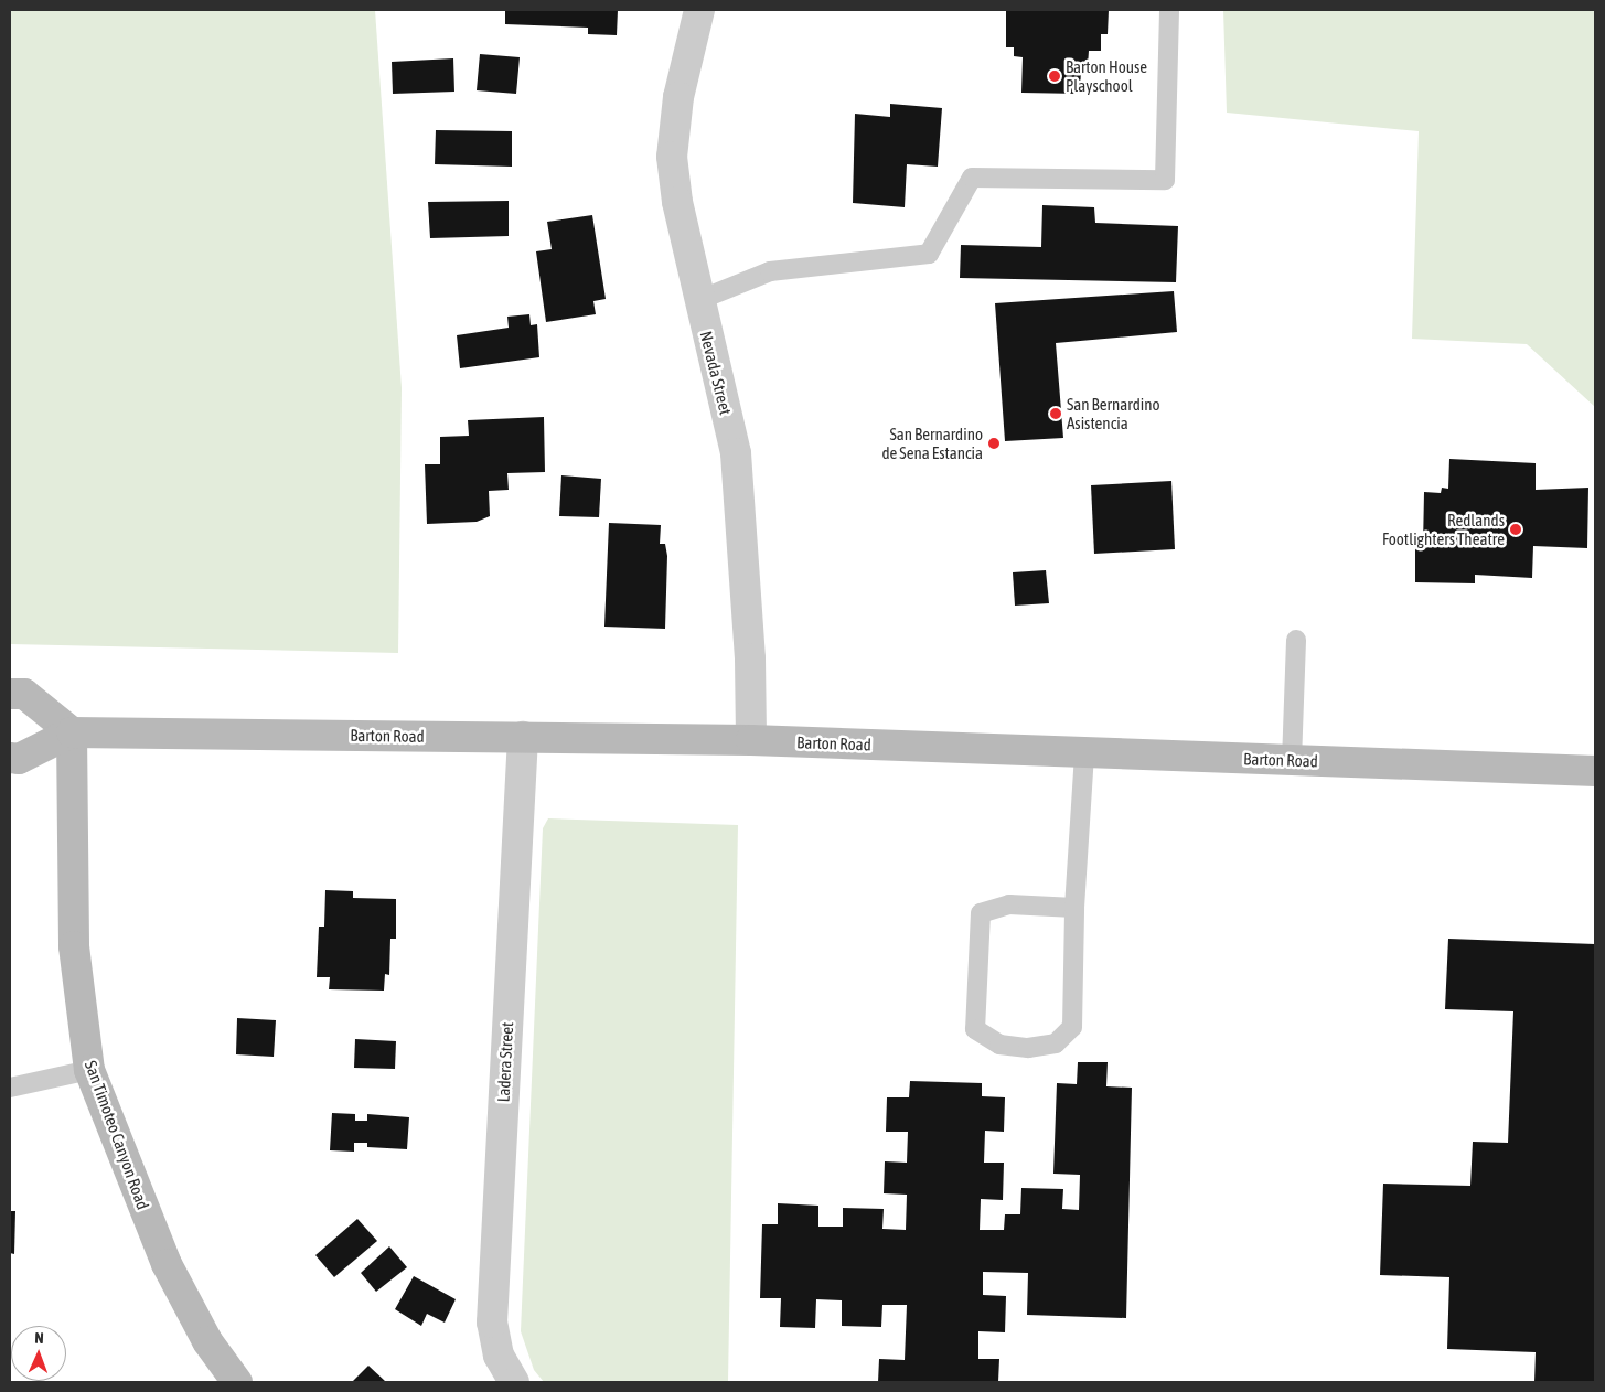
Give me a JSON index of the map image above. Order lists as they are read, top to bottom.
{
  "streets": {
    "main road": ["Barton Road", "San Timoteo Canyon Road"],
    "street": ["Nevada Street", "Ladera Street"]
  },
  "crossings": [
    ["Nevada Street", "Barton Road"],
    ["Barton Road", "Ladera Street"],
    ["Barton Road", "San Timoteo Canyon Road"]
  ],
  "places": [
    "Barton House Playschool",
    "San Bernardino Asistencia",
    "San Bernardino de Sena Estancia",
    "Redlands Footlighters Theatre"
  ],
  "north": "top"
}
